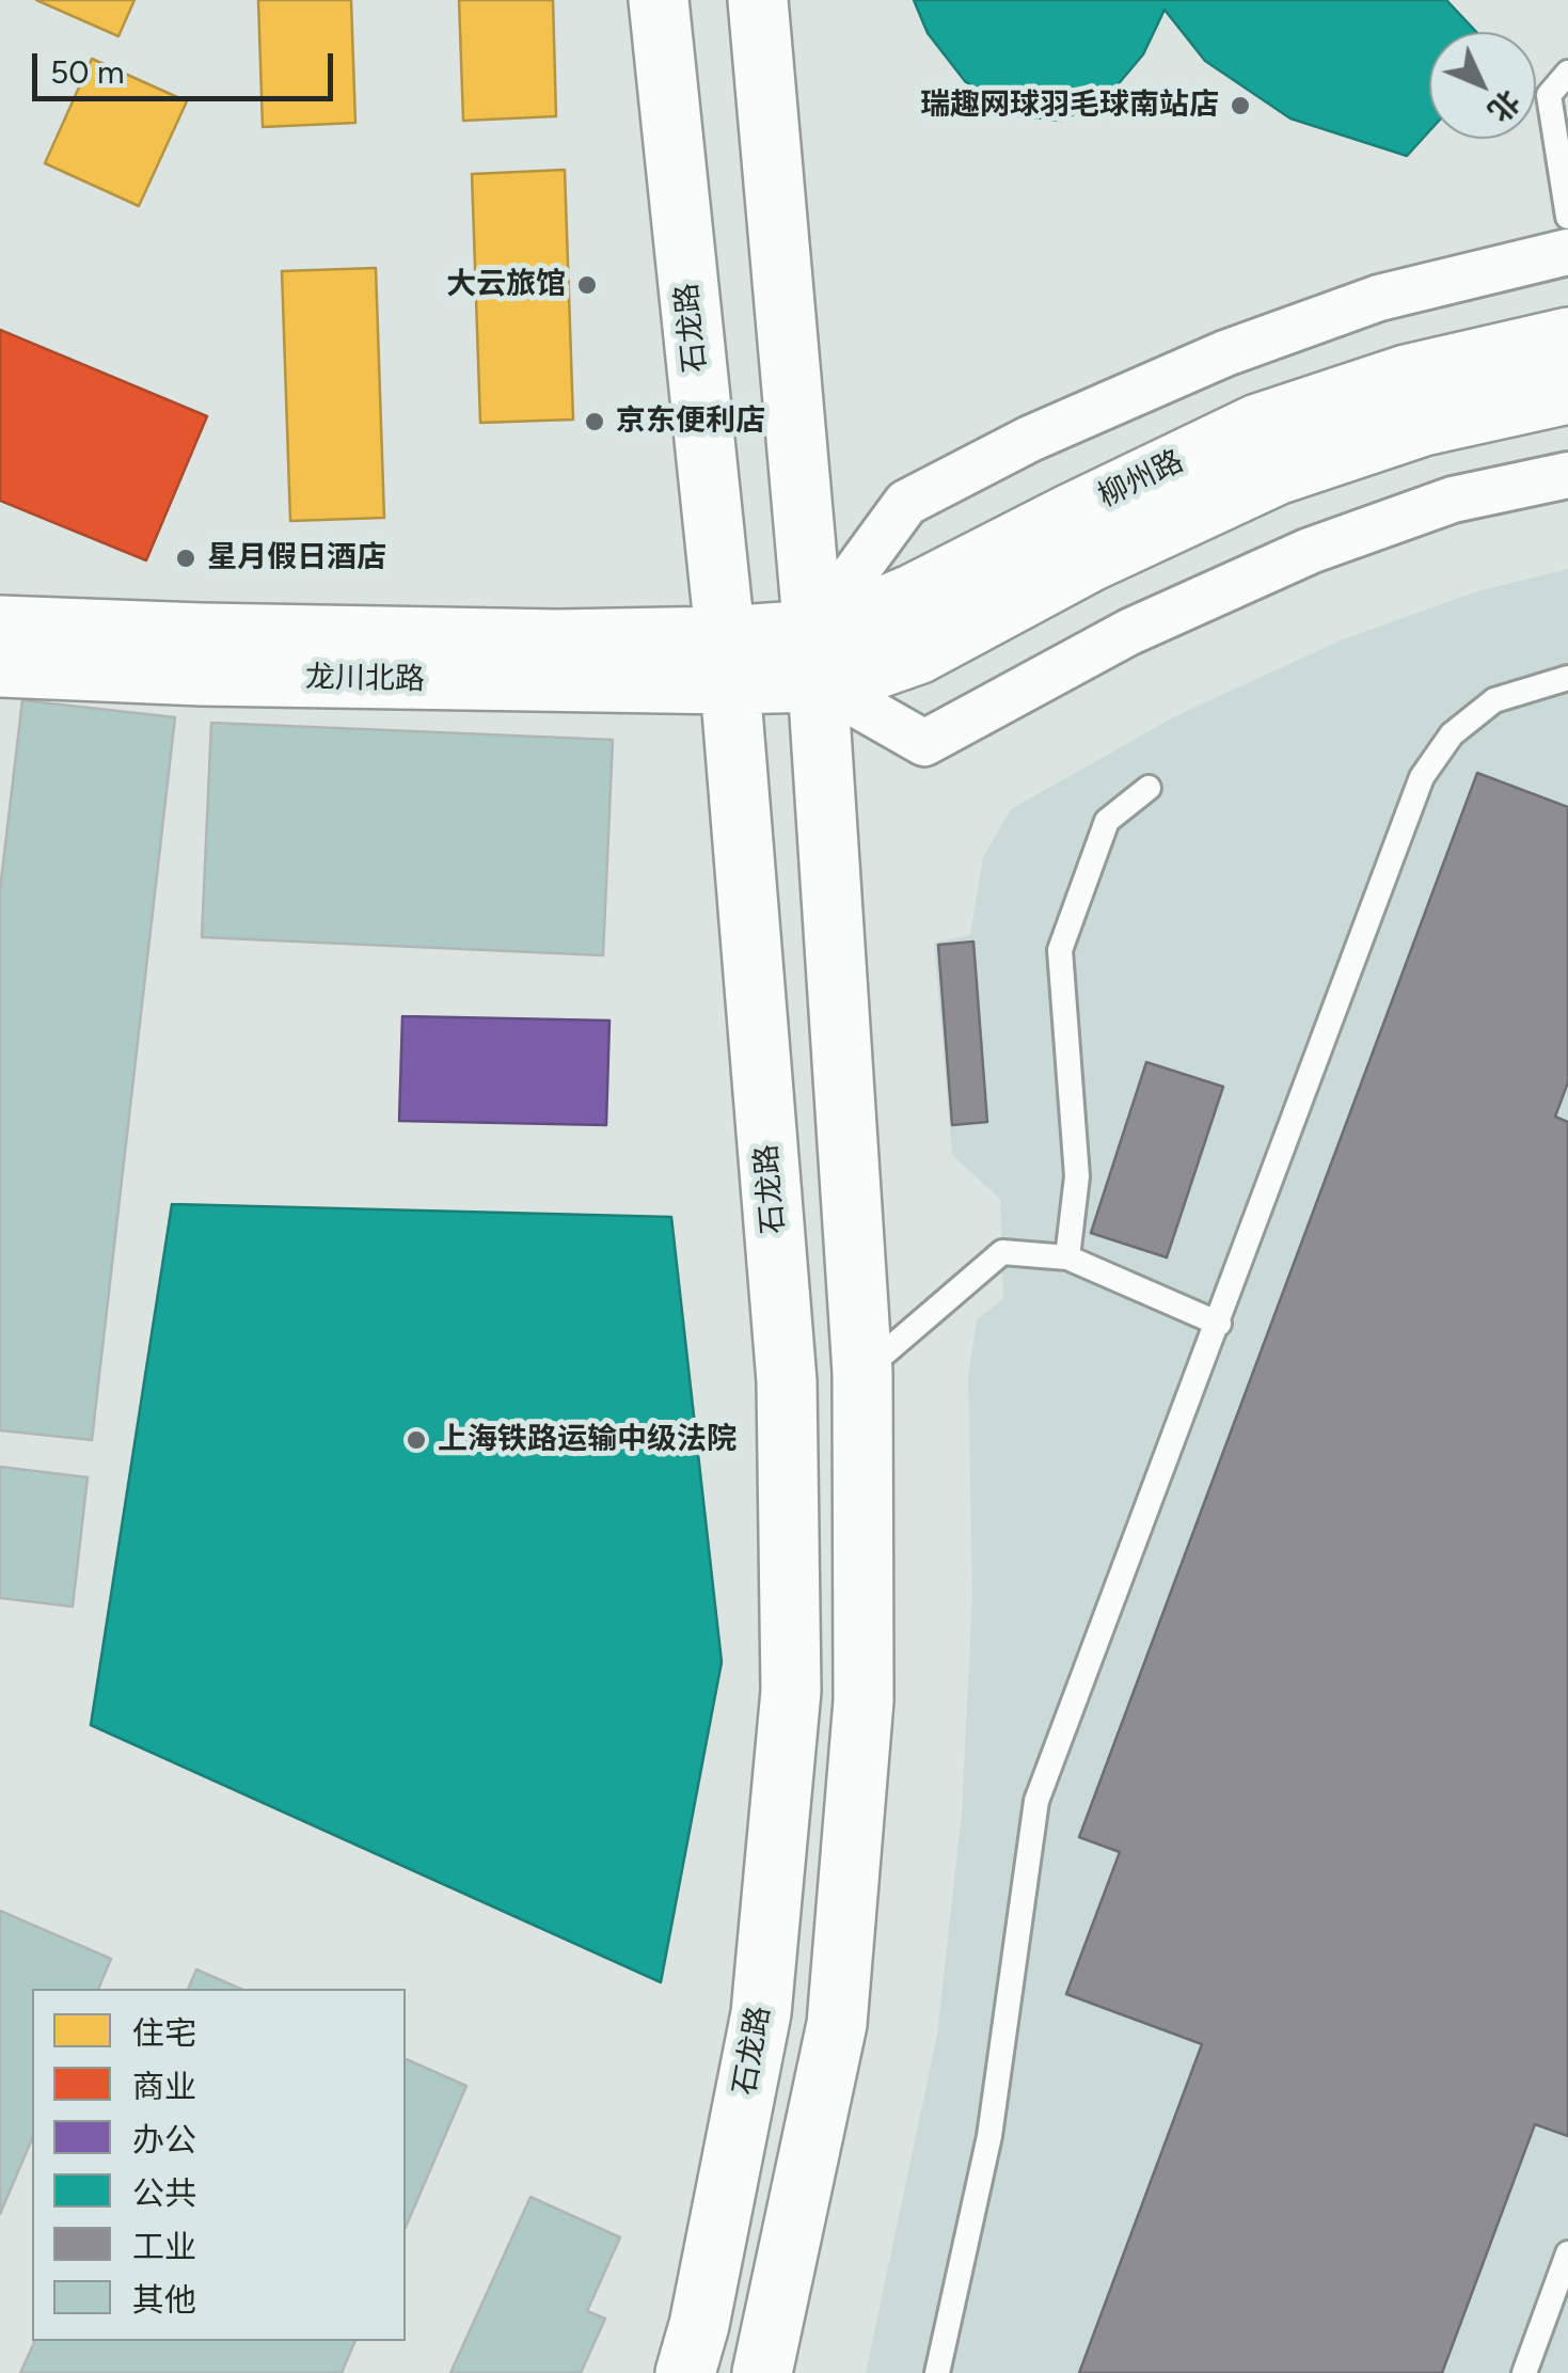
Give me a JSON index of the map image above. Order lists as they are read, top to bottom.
{
  "streets": {
    "main road": ["石龙路", "柳州路", "龙川北路"]
  },
  "crossings": [
    ["石龙路", "柳州路"],
    ["石龙路", "龙川北路"],
    ["柳州路", "龙川北路"]
  ],
  "places": [
    "瑞趣网球羽毛球南站店",
    "大云旅馆",
    "京东便利店",
    "星月假日酒店",
    "上海铁路运输中级法院"
  ],
  "legend": [
    "住宅",
    "商业",
    "办公",
    "公共",
    "工业",
    "其他"
  ],
  "scale_bar": "50 m",
  "north": "bottom right"
}
